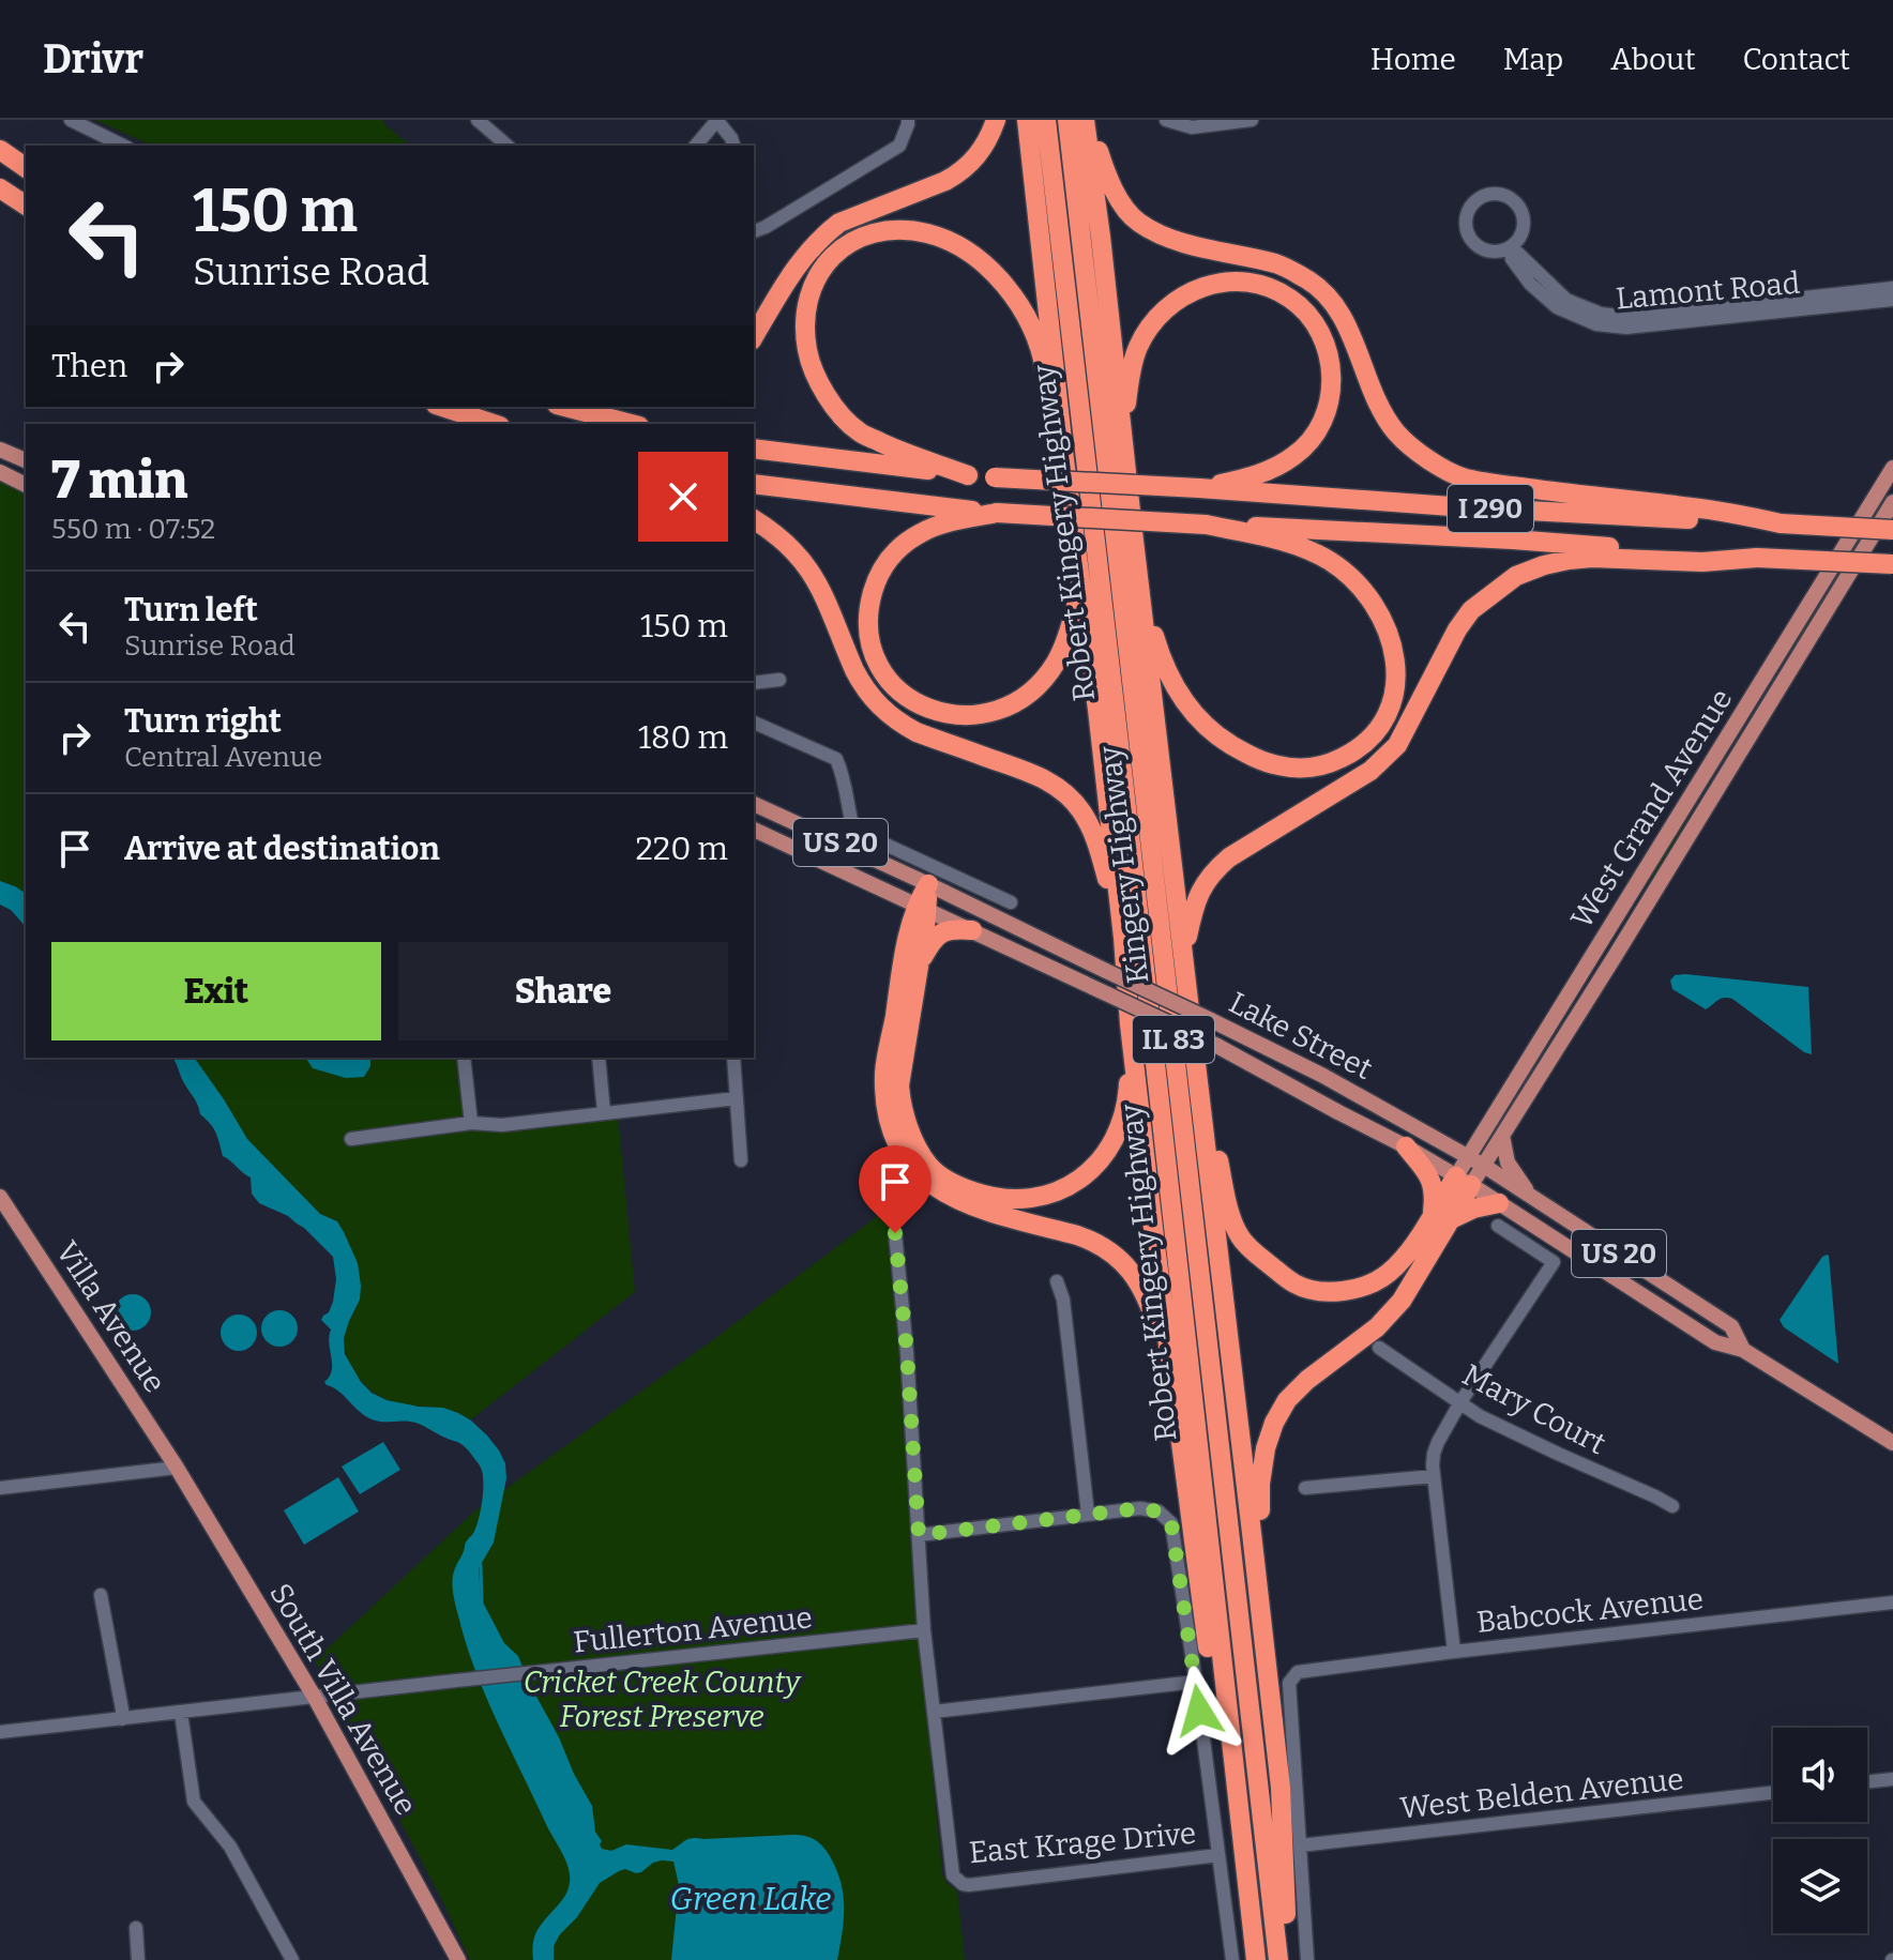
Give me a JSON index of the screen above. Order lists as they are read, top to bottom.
{
  "streets": {
    "highway": [
      "I 290",
      "Robert Kingery Highway",
      "US 20",
      "Kingery Highway",
      "IL 83"
    ],
    "main road": [
      "West Grand Avenue",
      "Lake Street",
      "Villa Avenue",
      "South Villa Avenue"
    ],
    "street": [
      "Lamont Road",
      "Mary Court",
      "Babcock Avenue",
      "Fullerton Avenue",
      "West Belden Avenue",
      "East Krage Drive"
    ]
  },
  "crossings": [
    ["West Grand Avenue", "Lake Street"],
    ["US 20", "Lake Street"],
    ["Villa Avenue", "South Villa Avenue"],
    ["Babcock Avenue", "West Belden Avenue"],
    ["Fullerton Avenue", "South Villa Avenue"]
  ],
  "water": ["Green Lake"],
  "parks": ["Cricket Creek County Forest Preserve"],
  "page": {
    "header": "Drivr",
    "nav": [
      "Home",
      "Map",
      "About",
      "Contact"
    ],
    "turn": ["150 m", "Sunrise Road"],
    "then": "Then",
    "heading": ["7 min", "550 m · 07:52"],
    "list": [
      {
        "name": "Turn left",
        "note": "Sunrise Road",
        "value": "150 m"
      },
      {
        "name": "Turn right",
        "note": "Central Avenue",
        "value": "180 m"
      },
      {
        "name": "Arrive at destination",
        "value": "220 m"
      }
    ],
    "buttons": ["Exit", "Share"]
  }
}
